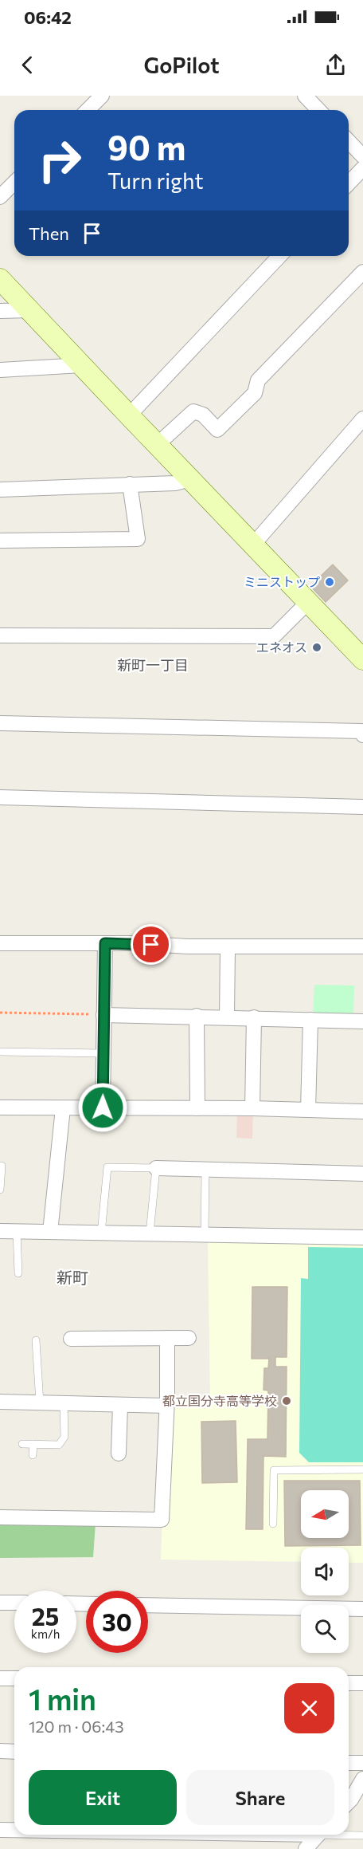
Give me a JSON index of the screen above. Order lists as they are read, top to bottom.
{
  "districts": ["新町一丁目", "新町"],
  "places": ["ミニストップ", "エネオス", "都立国分寺高等学校"],
  "north": "left",
  "page": {
    "status": "06:42",
    "header": "GoPilot",
    "turn": ["90 m", "Turn right"],
    "then": "Then",
    "speed": "25 km/h",
    "limit": "30",
    "heading": ["1 min", "120 m · 06:43"],
    "buttons": ["Exit", "Share"]
  }
}
